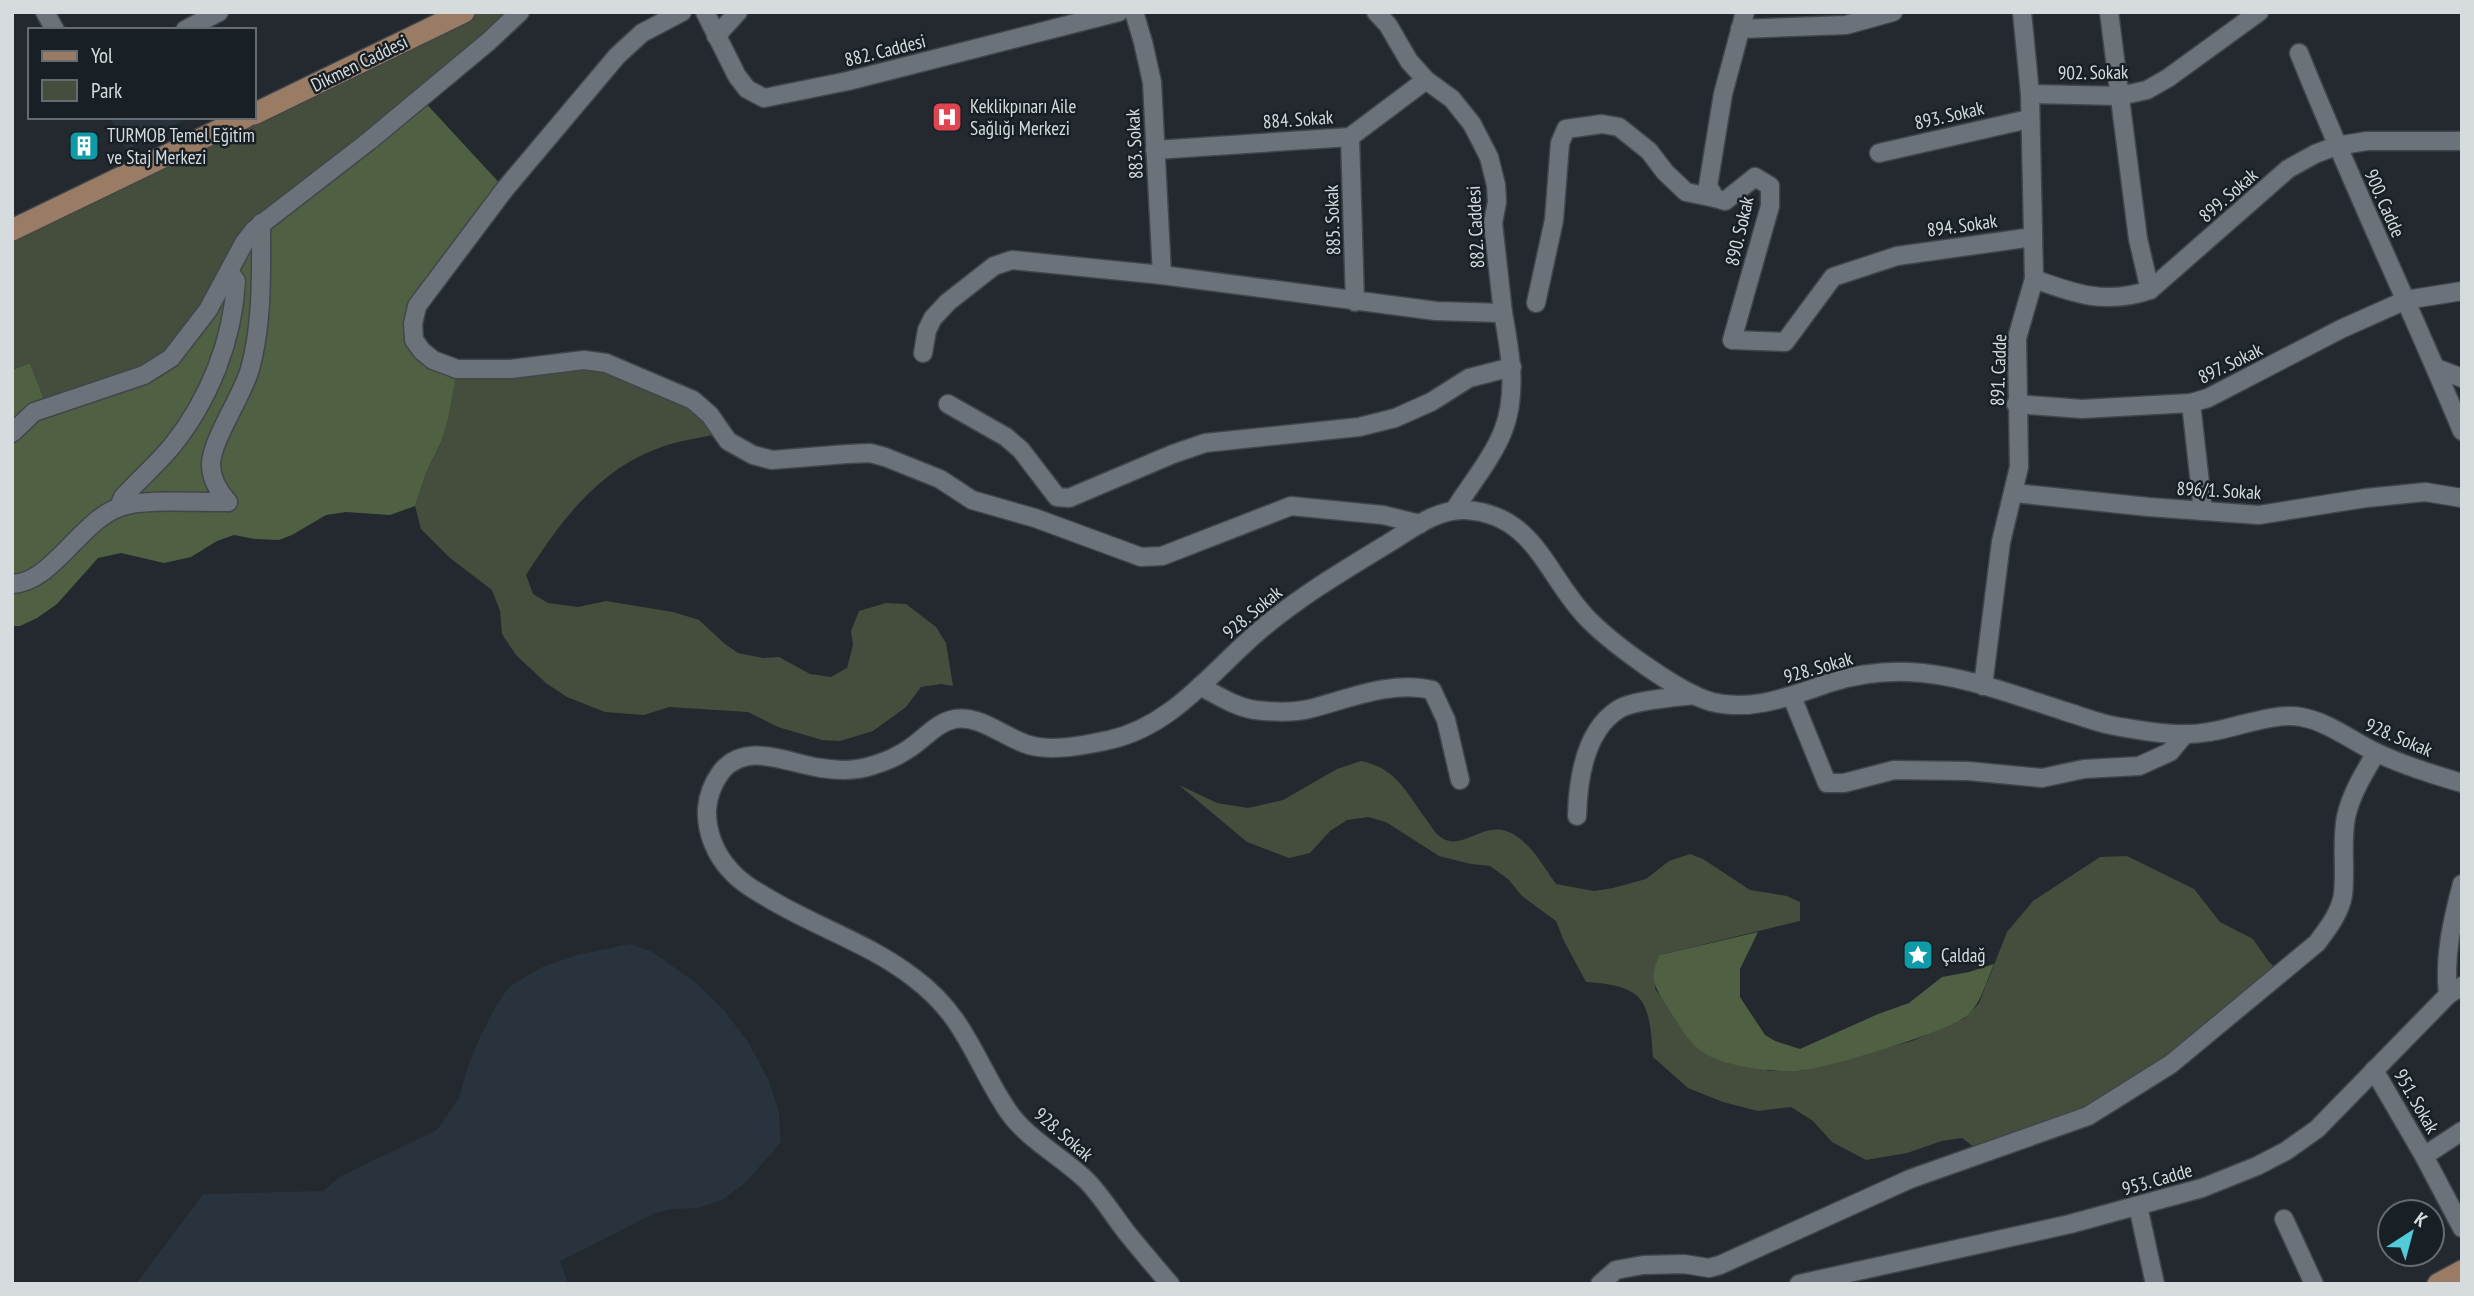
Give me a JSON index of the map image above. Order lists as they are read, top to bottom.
{
  "streets": {
    "main road": ["Dikmen Caddesi"],
    "street": [
      "882. Caddesi",
      "902. Sokak",
      "893. Sokak",
      "884. Sokak",
      "883. Sokak",
      "899. Sokak",
      "900. Cadde",
      "885. Sokak",
      "894. Sokak",
      "890. Sokak",
      "897. Sokak",
      "891. Cadde",
      "896/1. Sokak",
      "928. Sokak",
      "951. Sokak",
      "953. Cadde"
    ]
  },
  "crossings": [
    ["882. Caddesi", "884. Sokak"],
    ["882. Caddesi", "928. Sokak"],
    ["902. Sokak", "891. Cadde"],
    ["893. Sokak", "891. Cadde"],
    ["884. Sokak", "883. Sokak"],
    ["884. Sokak", "885. Sokak"],
    ["899. Sokak", "900. Cadde"],
    ["899. Sokak", "891. Cadde"],
    ["900. Cadde", "897. Sokak"],
    ["894. Sokak", "890. Sokak"],
    ["894. Sokak", "891. Cadde"],
    ["897. Sokak", "891. Cadde"],
    ["891. Cadde", "896/1. Sokak"],
    ["891. Cadde", "928. Sokak"],
    ["951. Sokak", "953. Cadde"]
  ],
  "places": {
    "hospital": ["Keklikpınarı Aile Sağlığı Merkezi"],
    "building": ["TURMOB Temel Eğitim ve Staj Merkezi"],
    "place": ["Çaldağ"]
  },
  "legend": ["Yol", "Park"],
  "north": "top right"
}
